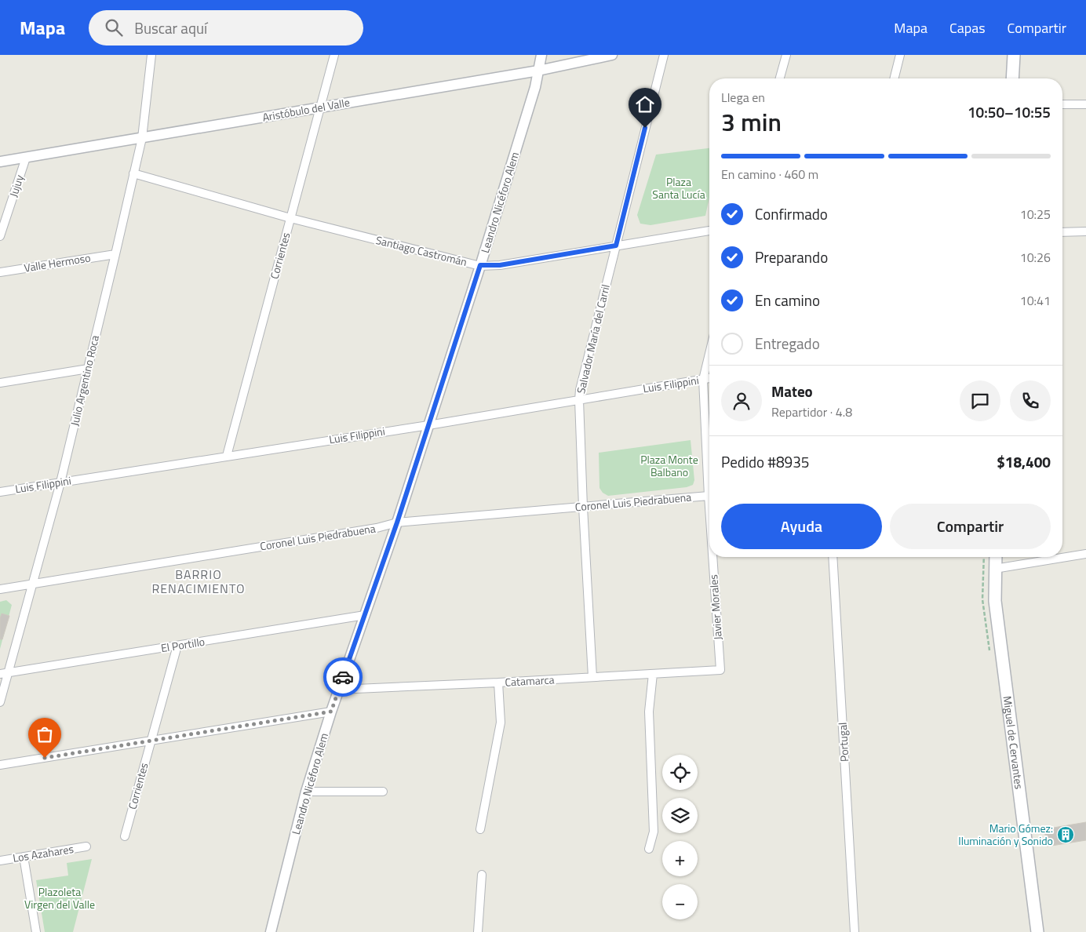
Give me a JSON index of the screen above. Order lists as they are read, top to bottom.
{
  "streets": {
    "main road": ["Miguel de Cervantes"],
    "street": [
      "Aristóbulo del Valle",
      "Jujuy",
      "Leandro Nicéforo Alem",
      "Santiago Castromán",
      "Corrientes",
      "Valle Hermoso",
      "Salvador María del Carril",
      "Julio Argentino Roca",
      "Luis Filippini",
      "Coronel Luis Piedrabuena",
      "Javier Morales",
      "El Portillo",
      "Catamarca",
      "Portugal",
      "Los Azahares"
    ]
  },
  "crossings": [
    ["Aristóbulo del Valle", "Jujuy"],
    ["Aristóbulo del Valle", "Leandro Nicéforo Alem"],
    ["Aristóbulo del Valle", "Corrientes"],
    ["Aristóbulo del Valle", "Julio Argentino Roca"],
    ["Leandro Nicéforo Alem", "Santiago Castromán"],
    ["Leandro Nicéforo Alem", "Luis Filippini"],
    ["Leandro Nicéforo Alem", "Coronel Luis Piedrabuena"],
    ["Leandro Nicéforo Alem", "El Portillo"],
    ["Leandro Nicéforo Alem", "Catamarca"],
    ["Santiago Castromán", "Corrientes"],
    ["Santiago Castromán", "Salvador María del Carril"],
    ["Santiago Castromán", "Julio Argentino Roca"],
    ["Corrientes", "Luis Filippini"],
    ["Corrientes", "El Portillo"],
    ["Valle Hermoso", "Julio Argentino Roca"],
    ["Salvador María del Carril", "Luis Filippini"],
    ["Salvador María del Carril", "Coronel Luis Piedrabuena"],
    ["Salvador María del Carril", "Catamarca"],
    ["Julio Argentino Roca", "Luis Filippini"],
    ["Julio Argentino Roca", "Coronel Luis Piedrabuena"],
    ["Julio Argentino Roca", "El Portillo"],
    ["Luis Filippini", "Javier Morales"],
    ["Coronel Luis Piedrabuena", "Javier Morales"],
    ["Javier Morales", "Catamarca"]
  ],
  "districts": ["BARRIO RENACIMIENTO"],
  "parks": ["Plaza Santa Lucía", "Plaza Monte Balbano", "Plazoleta Virgen del Valle"],
  "places": {
    "building": ["Mario Gómez: Iluminación y Sonido"]
  },
  "page": {
    "header": "Mapa",
    "search": "Buscar aquí",
    "nav": ["Mapa", "Capas", "Compartir"],
    "heading": ["3 min", "Llega en", "10:50–10:55"],
    "panel": [
      "Mateo",
      "Repartidor · 4.8",
      "Pedido #8935",
      "$18,400"
    ],
    "bar": "En camino · 460 m",
    "list": [
      ["Confirmado", "10:25"],
      ["Preparando", "10:26"],
      ["En camino", "10:41"],
      "Entregado"
    ],
    "buttons": ["Ayuda", "Compartir"],
    "map_buttons": ["+", "−"]
  }
}
